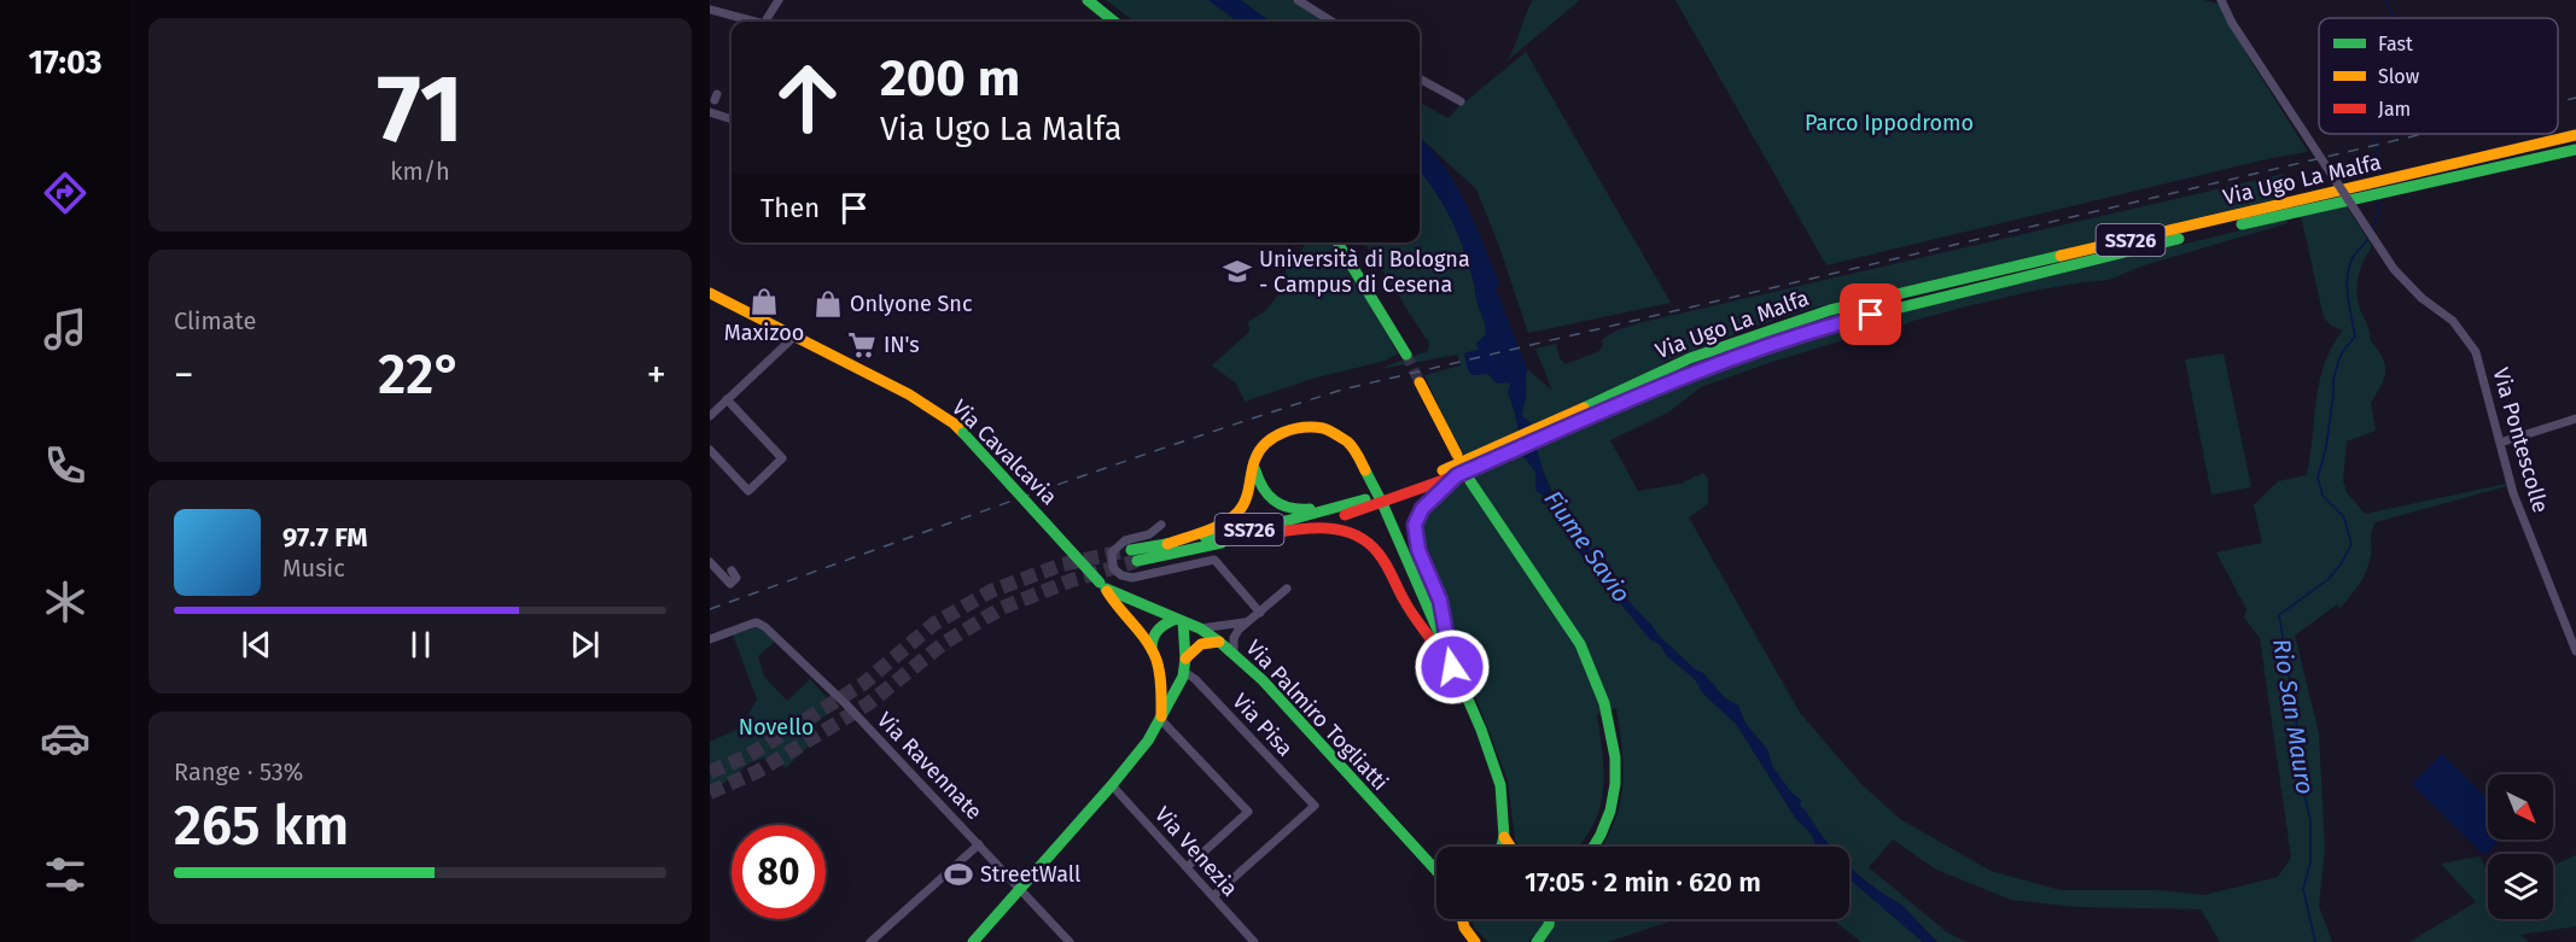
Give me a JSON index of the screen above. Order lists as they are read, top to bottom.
{
  "streets": {
    "main road": [
      "Via Ugo La Malfa",
      "SS726",
      "Via Cavalcavia",
      "Via Palmiro Togliatti"
    ],
    "street": [
      "Via Pontescolle",
      "Via Pisa",
      "Via Ravennate",
      "Via Venezia"
    ]
  },
  "crossings": [
    ["Via Cavalcavia", "Via Palmiro Togliatti"],
    ["Via Pisa", "Via Venezia"]
  ],
  "water": ["Fiume Savio", "Rio San Mauro"],
  "parks": ["Parco Ippodromo", "Novello"],
  "places": {
    "school or university": ["Università di Bologna - Campus di Cesena"],
    "shop": ["Maxizoo", "Onlyone Snc"],
    "supermarket": ["IN's"],
    "sports": ["StreetWall"]
  },
  "legend": ["Fast", "Slow", "Jam"],
  "north": "bottom right",
  "page": {
    "tabs": "17:03",
    "tile": [
      ["71", "km/h"],
      "Climate",
      ["Range · 53%", "265 km"]
    ],
    "turn": ["200 m", "Via Ugo La Malfa"],
    "then": "Then",
    "heat": ["−", "22°", "+"],
    "song": ["97.7 FM", "Music"],
    "limit": "80",
    "trip": "17:05 · 2 min · 620 m"
  }
}
